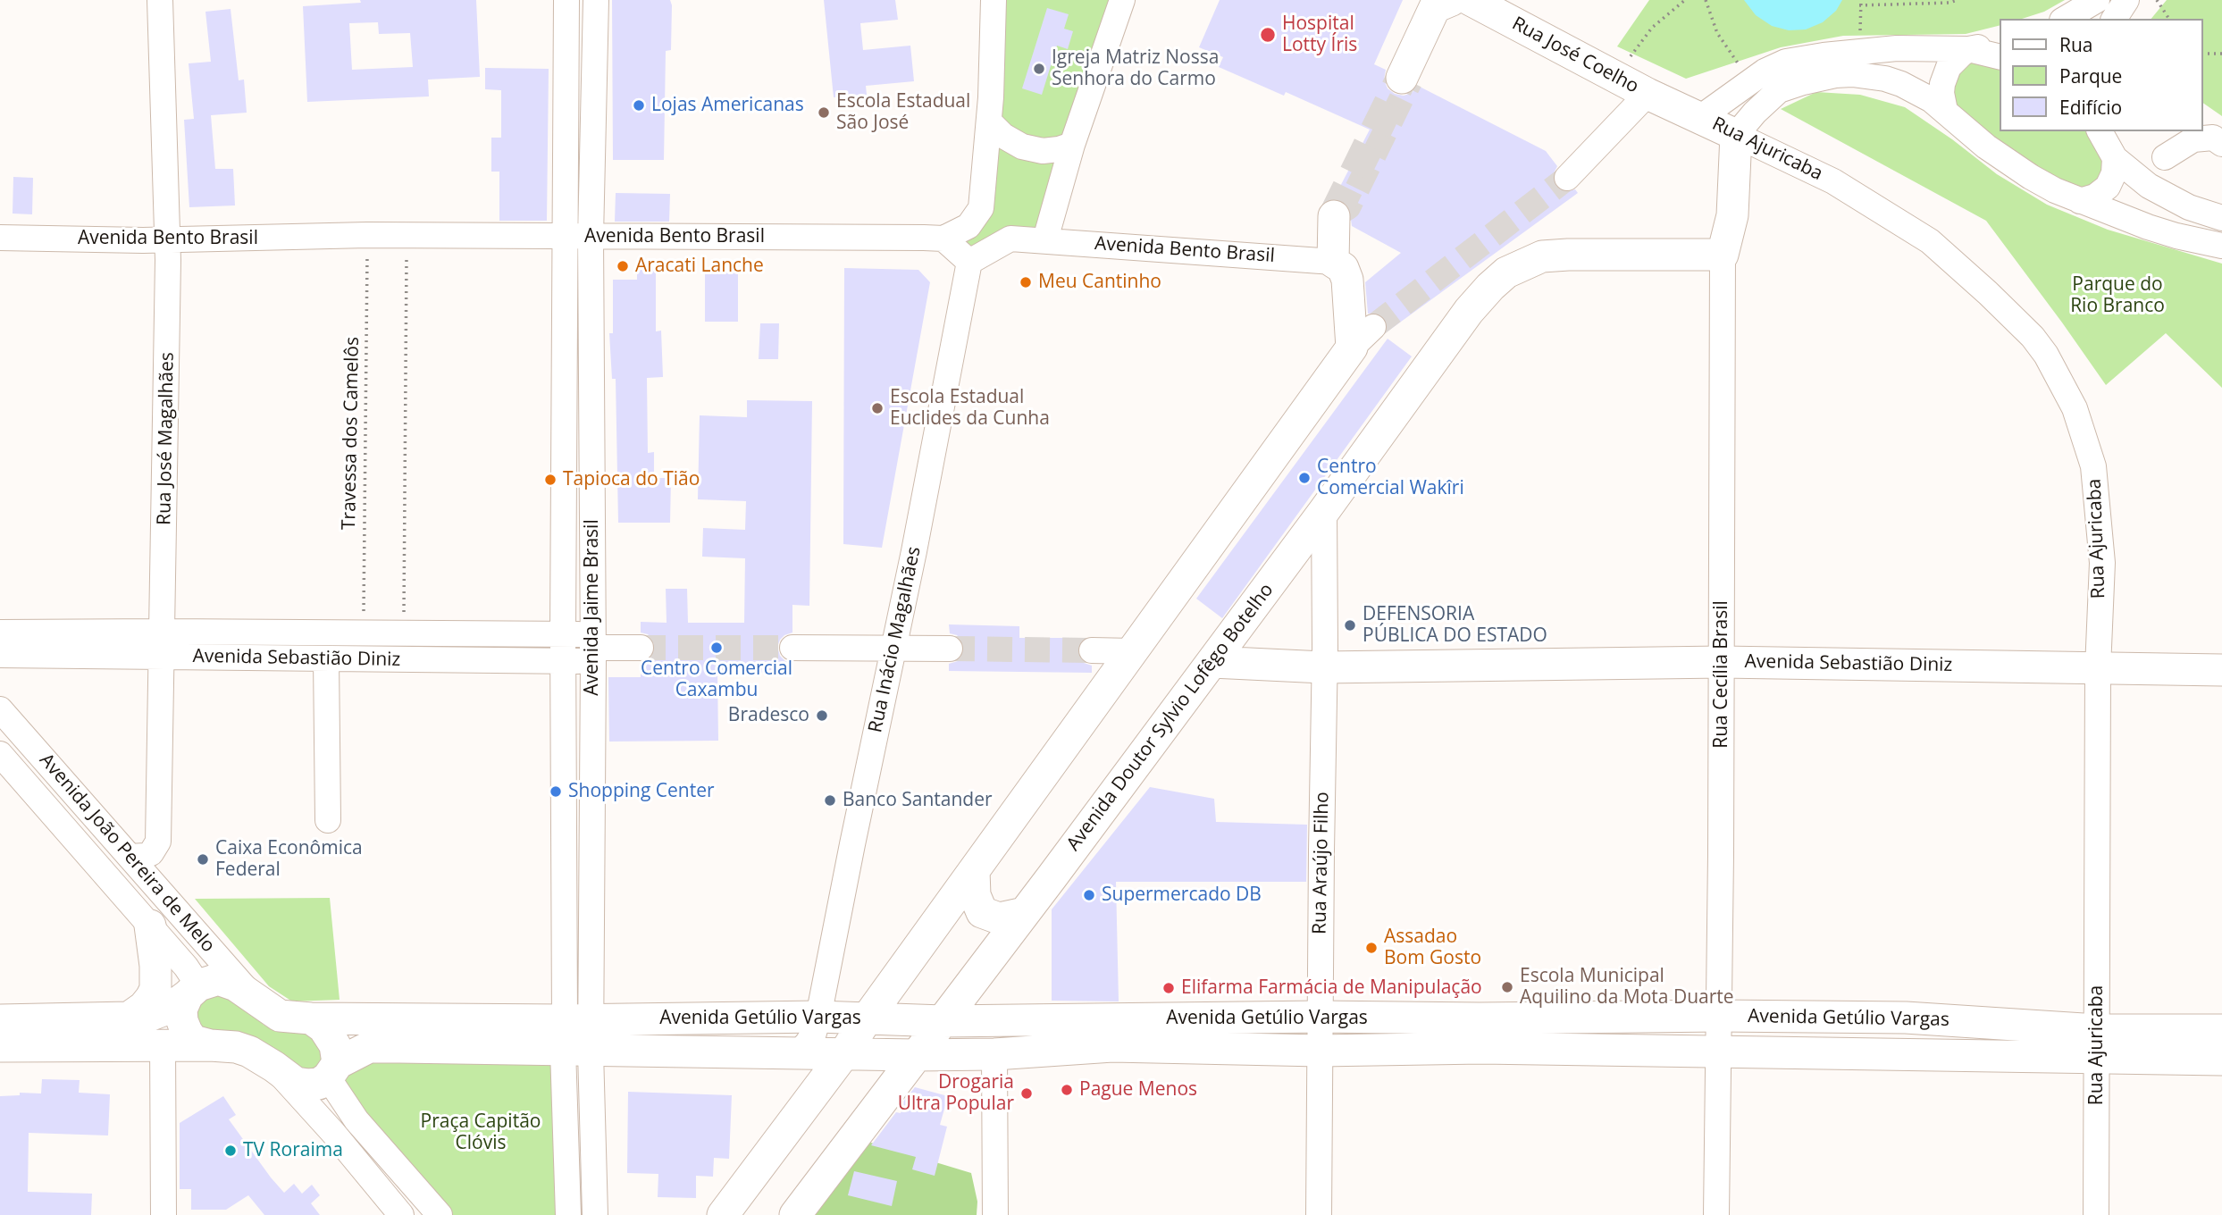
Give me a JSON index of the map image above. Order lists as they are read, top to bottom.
{
  "streets": {
    "main road": [
      "Rua José Coelho",
      "Rua Ajuricaba",
      "Avenida Sebastião Diniz",
      "Rua Cecília Brasil",
      "Avenida Doutor Sylvio Lofêgo Botelho",
      "Avenida Getúlio Vargas"
    ],
    "street": [
      "Avenida Bento Brasil",
      "Rua José Magalhães",
      "Avenida Jaime Brasil",
      "Rua Inácio Magalhães",
      "Avenida João Pereira de Melo",
      "Rua Araújo Filho"
    ],
    "path": ["Travessa dos Camelôs"]
  },
  "crossings": [
    ["Rua José Coelho", "Rua Ajuricaba"],
    ["Rua Ajuricaba", "Avenida Sebastião Diniz"],
    ["Rua Ajuricaba", "Rua Cecília Brasil"],
    ["Rua Ajuricaba", "Avenida Getúlio Vargas"],
    ["Avenida Bento Brasil", "Travessa dos Camelôs"],
    ["Avenida Bento Brasil", "Rua José Magalhães"],
    ["Avenida Bento Brasil", "Avenida Jaime Brasil"],
    ["Travessa dos Camelôs", "Avenida Sebastião Diniz"],
    ["Rua José Magalhães", "Avenida Sebastião Diniz"],
    ["Rua José Magalhães", "Avenida João Pereira de Melo"],
    ["Avenida Jaime Brasil", "Avenida Sebastião Diniz"],
    ["Avenida Jaime Brasil", "Avenida Getúlio Vargas"],
    ["Rua Inácio Magalhães", "Avenida Getúlio Vargas"],
    ["Avenida Sebastião Diniz", "Rua Cecília Brasil"],
    ["Avenida Sebastião Diniz", "Avenida Doutor Sylvio Lofêgo Botelho"],
    ["Avenida Sebastião Diniz", "Rua Araújo Filho"],
    ["Rua Cecília Brasil", "Avenida Doutor Sylvio Lofêgo Botelho"],
    ["Rua Cecília Brasil", "Avenida Getúlio Vargas"],
    ["Avenida Doutor Sylvio Lofêgo Botelho", "Rua Araújo Filho"],
    ["Avenida Doutor Sylvio Lofêgo Botelho", "Avenida Getúlio Vargas"],
    ["Avenida João Pereira de Melo", "Avenida Getúlio Vargas"],
    ["Rua Araújo Filho", "Avenida Getúlio Vargas"]
  ],
  "parks": ["Parque do Rio Branco", "Praça Capitão Clóvis"],
  "places": [
    "Hospital Lotty Íris",
    "Igreja Matriz Nossa Senhora do Carmo",
    "Lojas Americanas",
    "Escola Estadual São José",
    "Aracati Lanche",
    "Meu Cantinho",
    "Escola Estadual Euclides da Cunha",
    "Centro Comercial Wakîri",
    "Tapioca do Tião",
    "DEFENSORIA PÚBLICA DO ESTADO",
    "Centro Comercial Caxambu",
    "Bradesco",
    "Shopping Center",
    "Banco Santander",
    "Caixa Econômica Federal",
    "Supermercado DB",
    "Assadao Bom Gosto",
    "Escola Municipal Aquilino da Mota Duarte",
    "Elifarma Farmácia de Manipulação",
    "Pague Menos",
    "Drogaria Ultra Popular",
    "TV Roraima"
  ],
  "legend": ["Rua", "Parque", "Edifício"]
}
